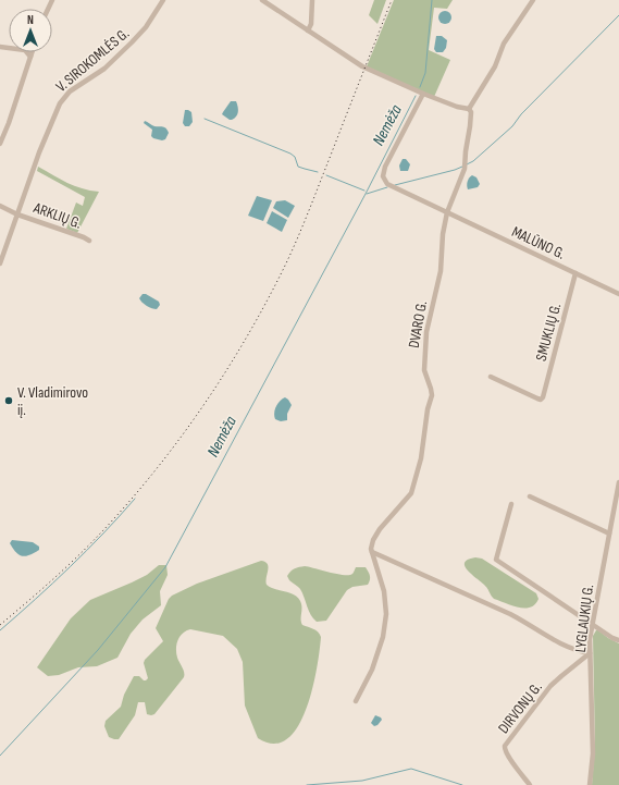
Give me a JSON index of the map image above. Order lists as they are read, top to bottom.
{
  "streets": {
    "street": [
      "V. SIROKOMLĖS G.",
      "ARKLIŲ G.",
      "MALŪNO G.",
      "DVARO G.",
      "SMUKLIŲ G.",
      "LYGLAUKIŲ G.",
      "DIRVONŲ G."
    ]
  },
  "crossings": [
    ["V. SIROKOMLĖS G.", "ARKLIŲ G."],
    ["MALŪNO G.", "DVARO G."],
    ["MALŪNO G.", "SMUKLIŲ G."],
    ["LYGLAUKIŲ G.", "DIRVONŲ G."]
  ],
  "water": ["Nemėža"],
  "places": ["V. Vladimirovo iį."],
  "north": "top"
}
